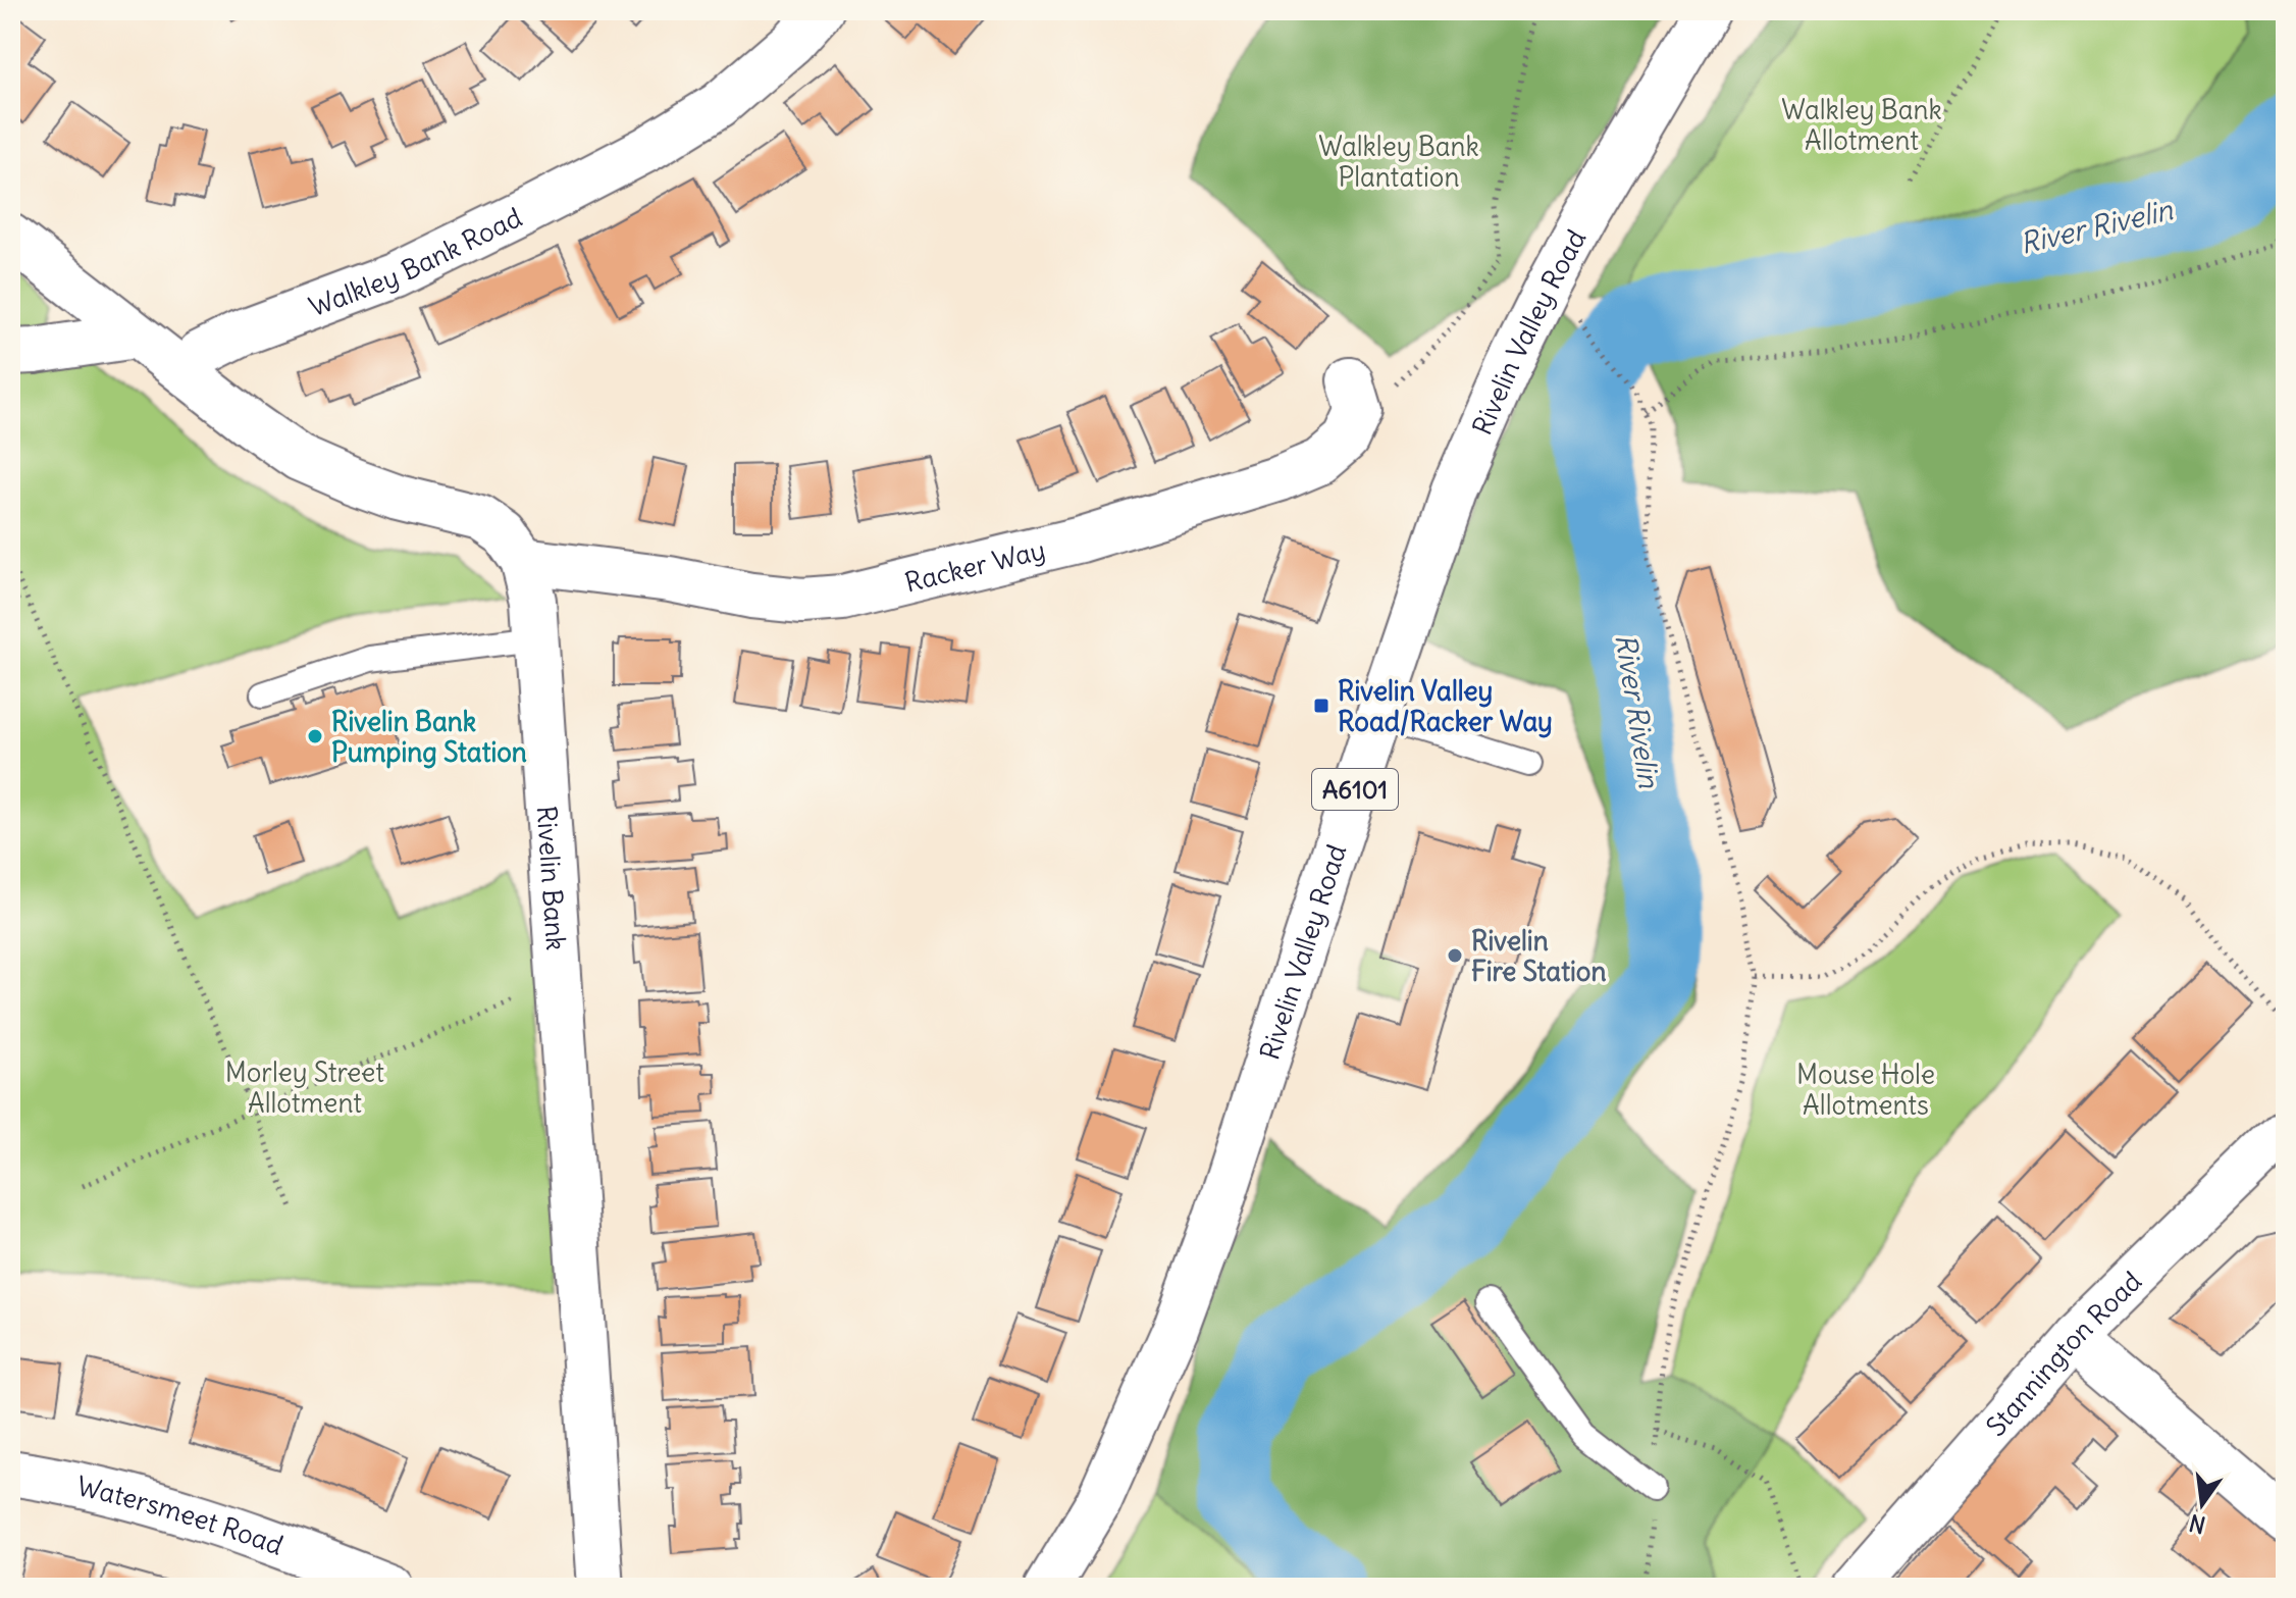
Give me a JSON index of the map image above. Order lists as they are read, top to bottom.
{
  "streets": {
    "street": [
      "Walkley Bank Road",
      "Rivelin Valley Road",
      "Racker Way",
      "A6101",
      "Rivelin Bank",
      "Stannington Road",
      "Watersmeet Road"
    ]
  },
  "crossings": [
    ["Walkley Bank Road", "Rivelin Bank"],
    ["Racker Way", "Rivelin Bank"]
  ],
  "water": ["River Rivelin"],
  "parks": [
    "Walkley Bank Allotment",
    "Walkley Bank Plantation",
    "Morley Street Allotment",
    "Mouse Hole Allotments"
  ],
  "places": {
    "transit": ["Rivelin Valley Road/Racker Way"],
    "other": ["Rivelin Bank Pumping Station", "Rivelin Fire Station"]
  },
  "north": "bottom"
}
